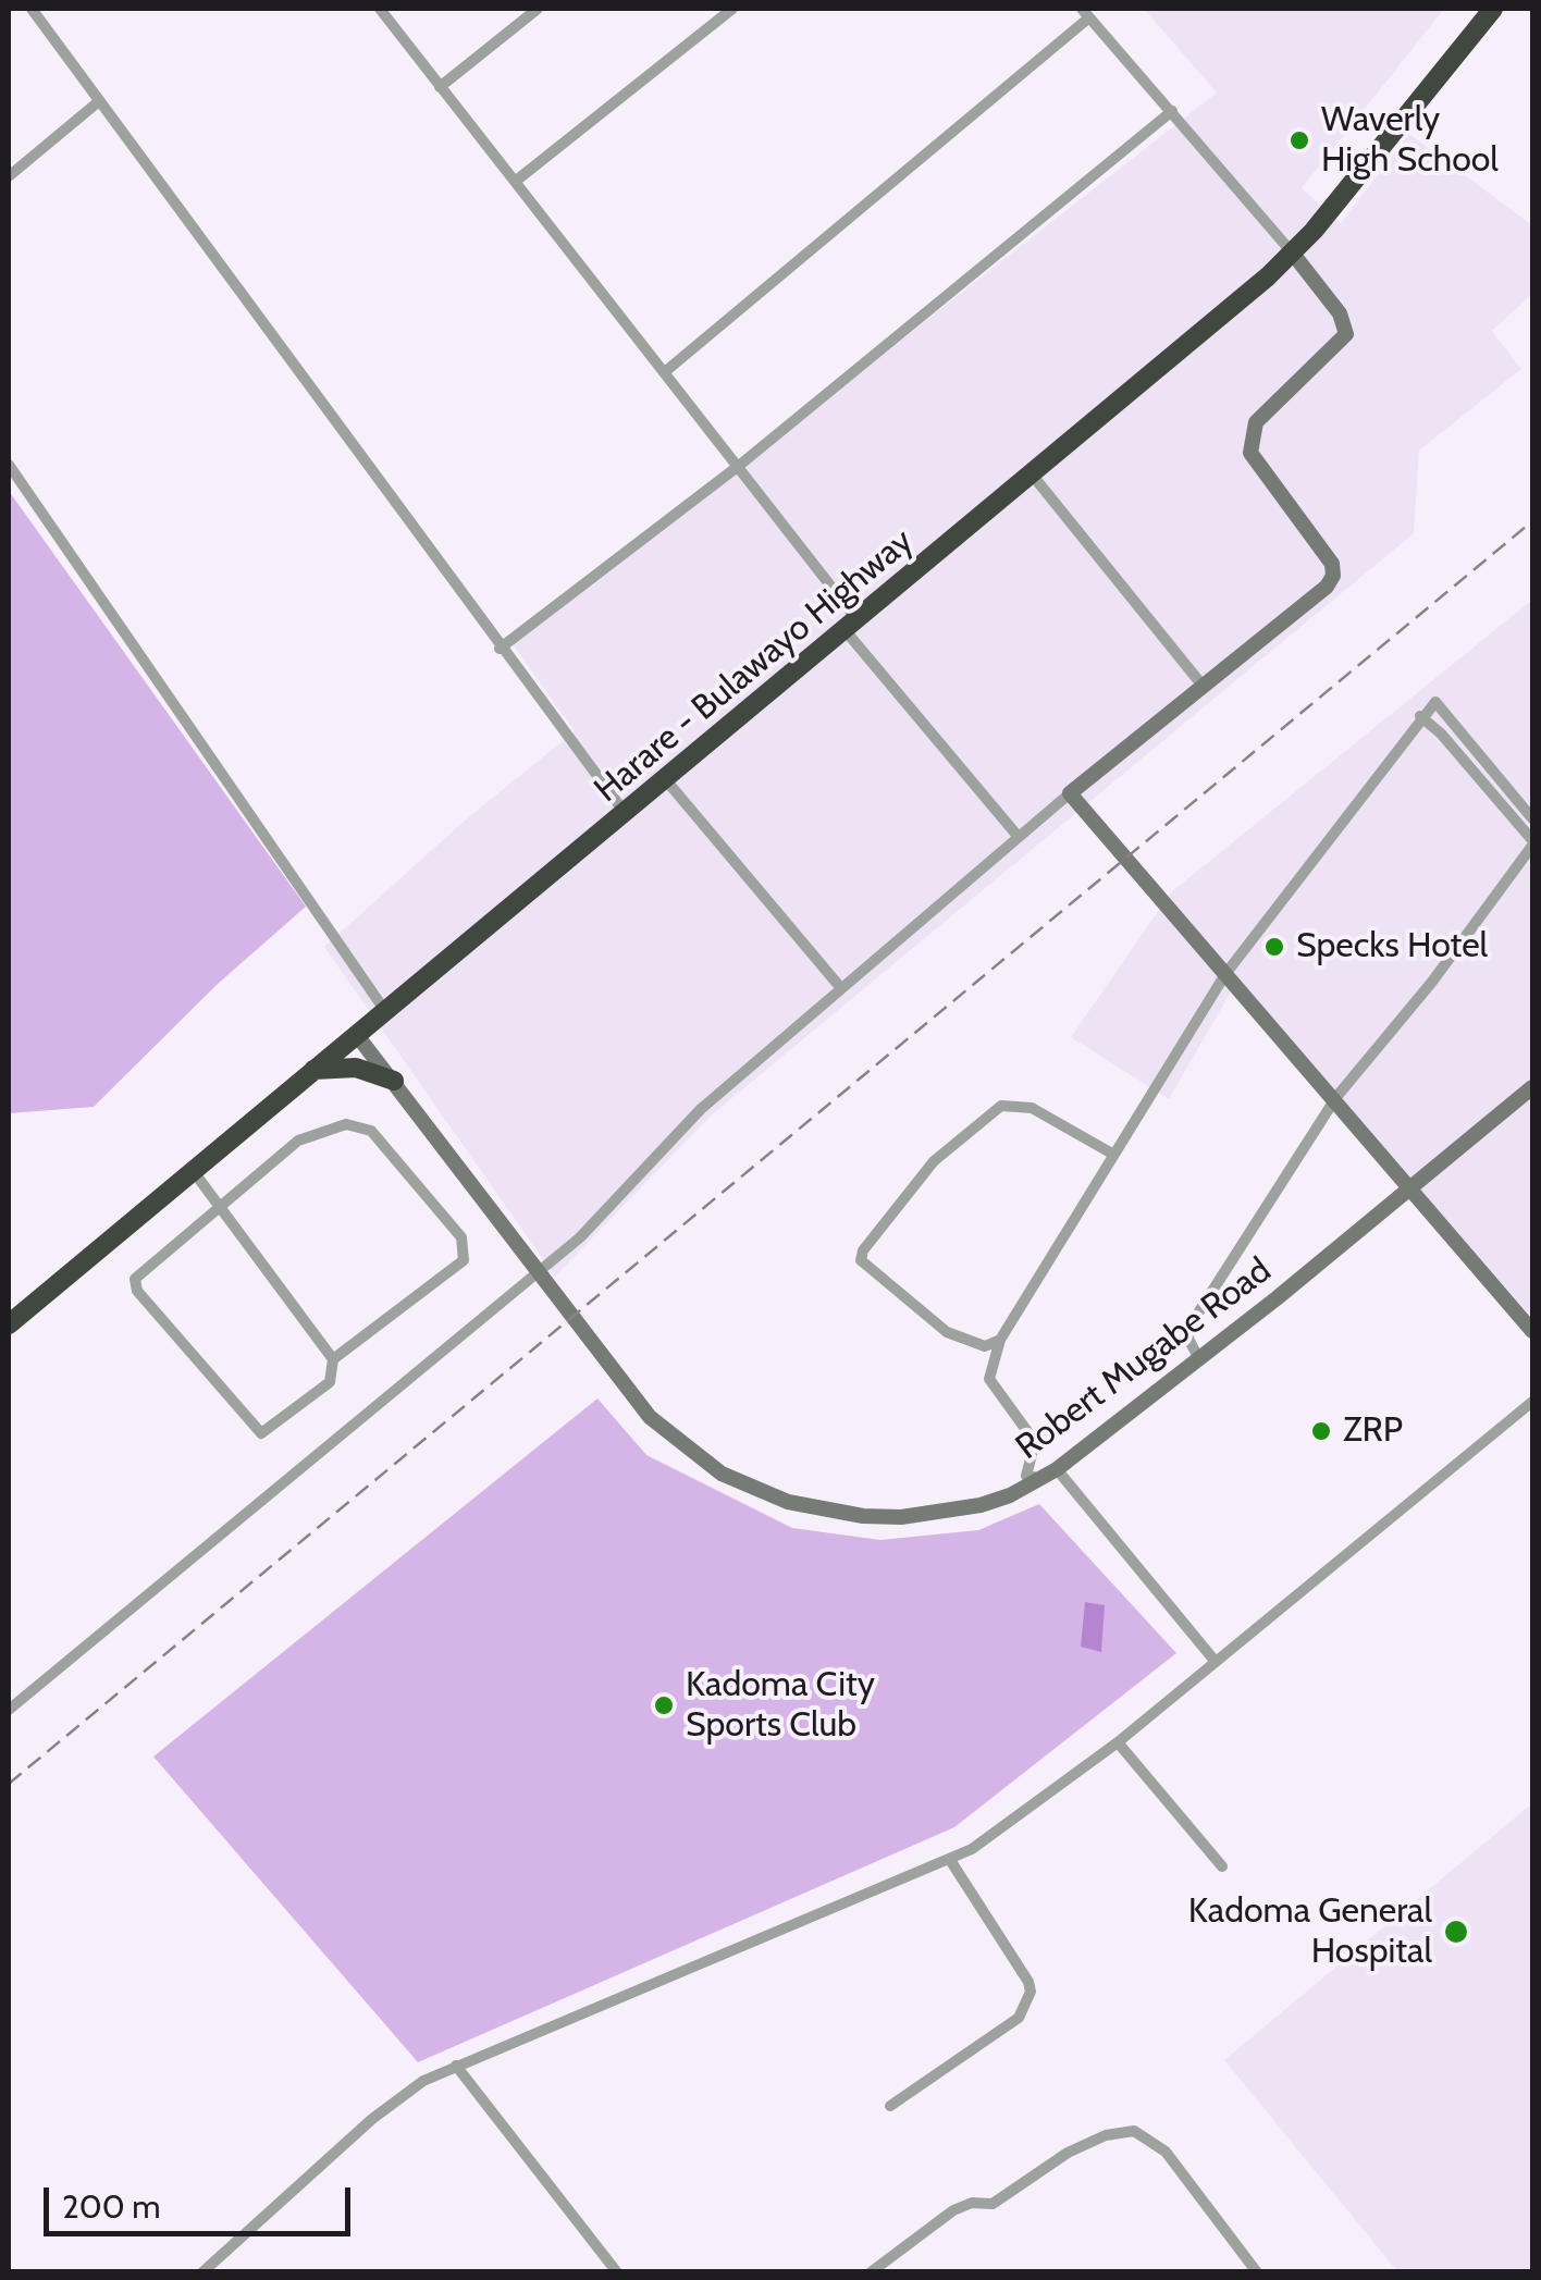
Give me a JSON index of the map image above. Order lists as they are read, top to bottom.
{
  "streets": {
    "highway": ["Harare - Bulawayo Highway"],
    "street": ["Robert Mugabe Road"]
  },
  "crossings": [
    ["Harare - Bulawayo Highway", "Robert Mugabe Road"]
  ],
  "places": [
    "Waverly High School",
    "Specks Hotel",
    "ZRP",
    "Kadoma City Sports Club",
    "Kadoma General Hospital"
  ],
  "scale_bar": "200 m"
}
